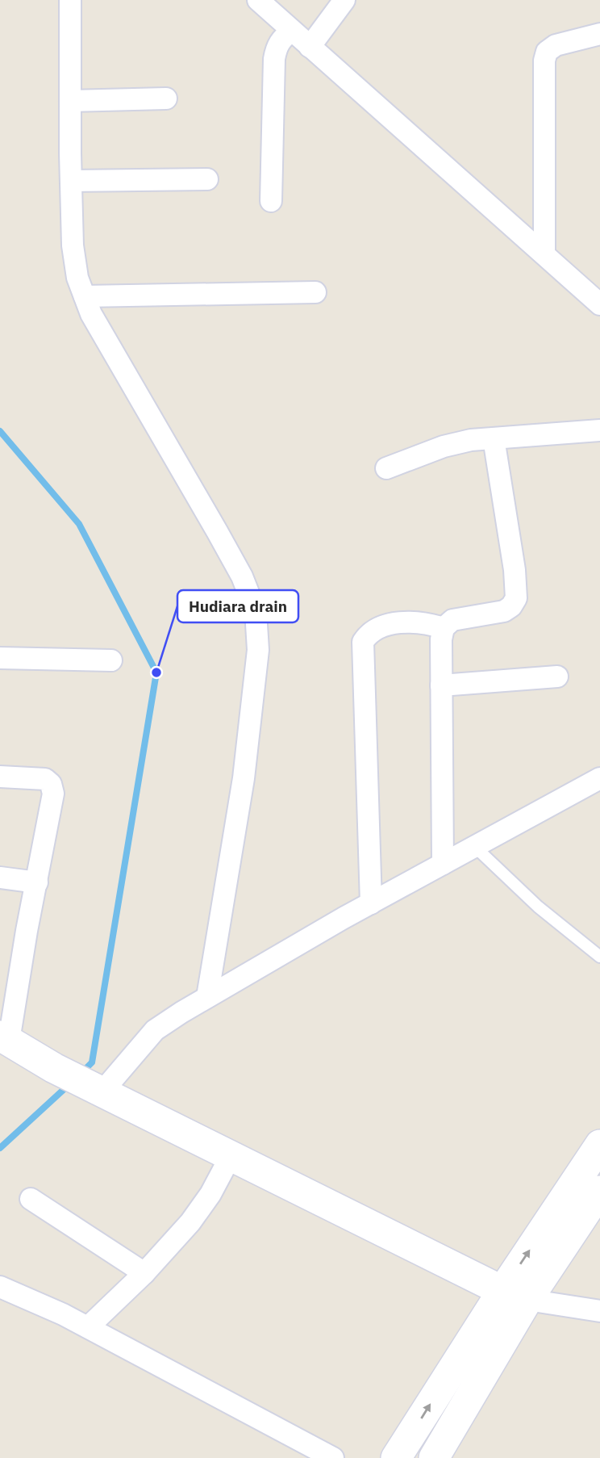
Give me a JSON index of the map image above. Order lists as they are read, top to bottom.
{
  "places": ["Hudiara drain"]
}
